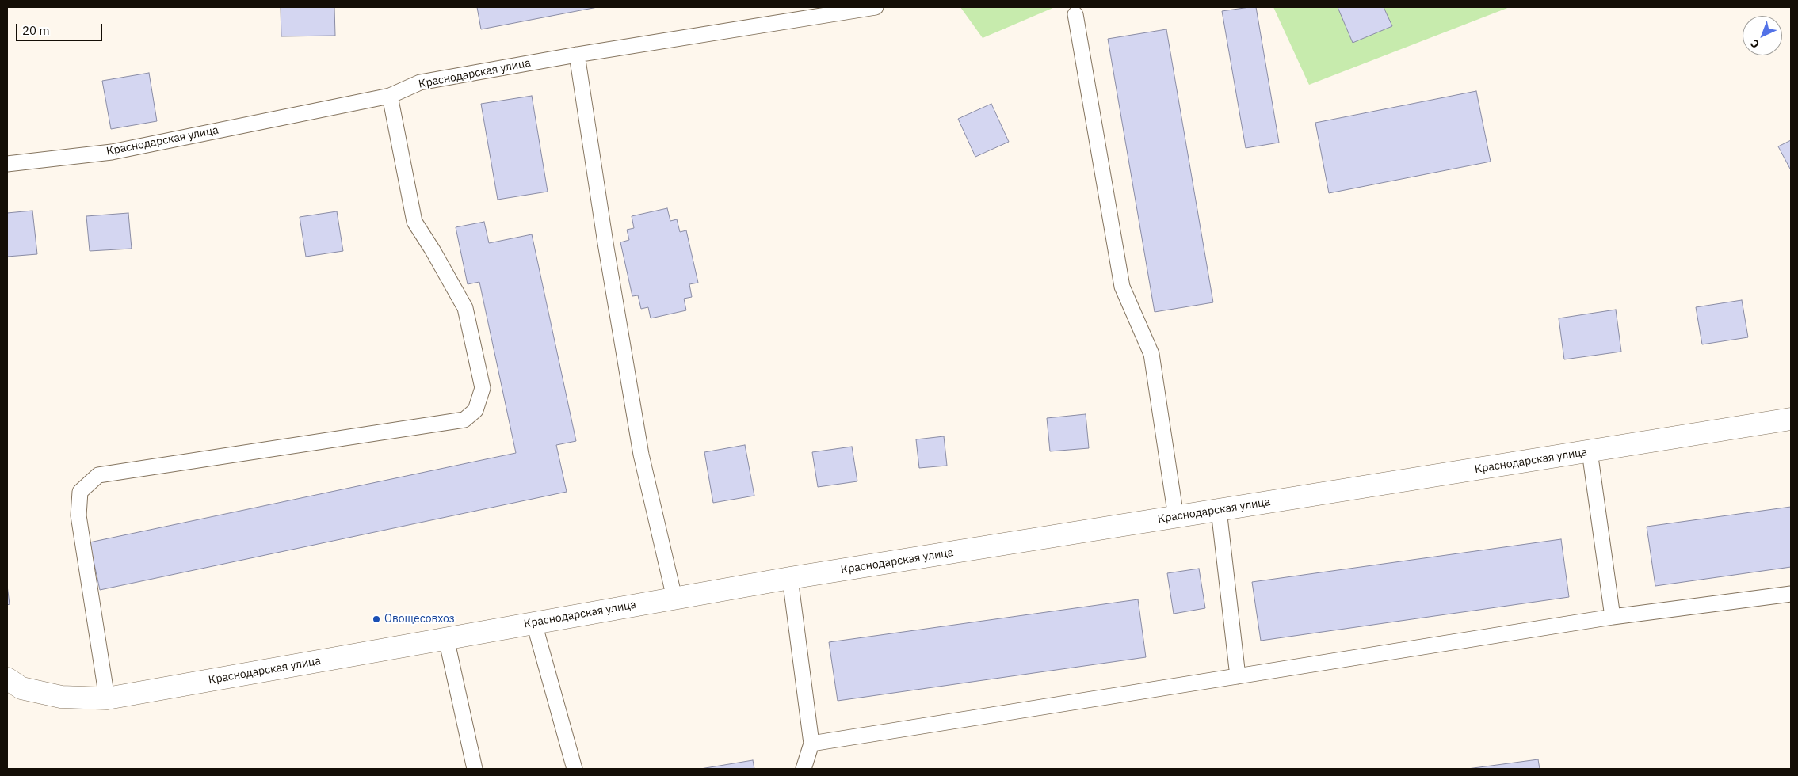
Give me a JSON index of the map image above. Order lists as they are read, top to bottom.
{
  "streets": {
    "main road": ["Краснодарская улица"]
  },
  "places": ["Овощесовхоз"],
  "scale_bar": "20 m",
  "north": "bottom left"
}
